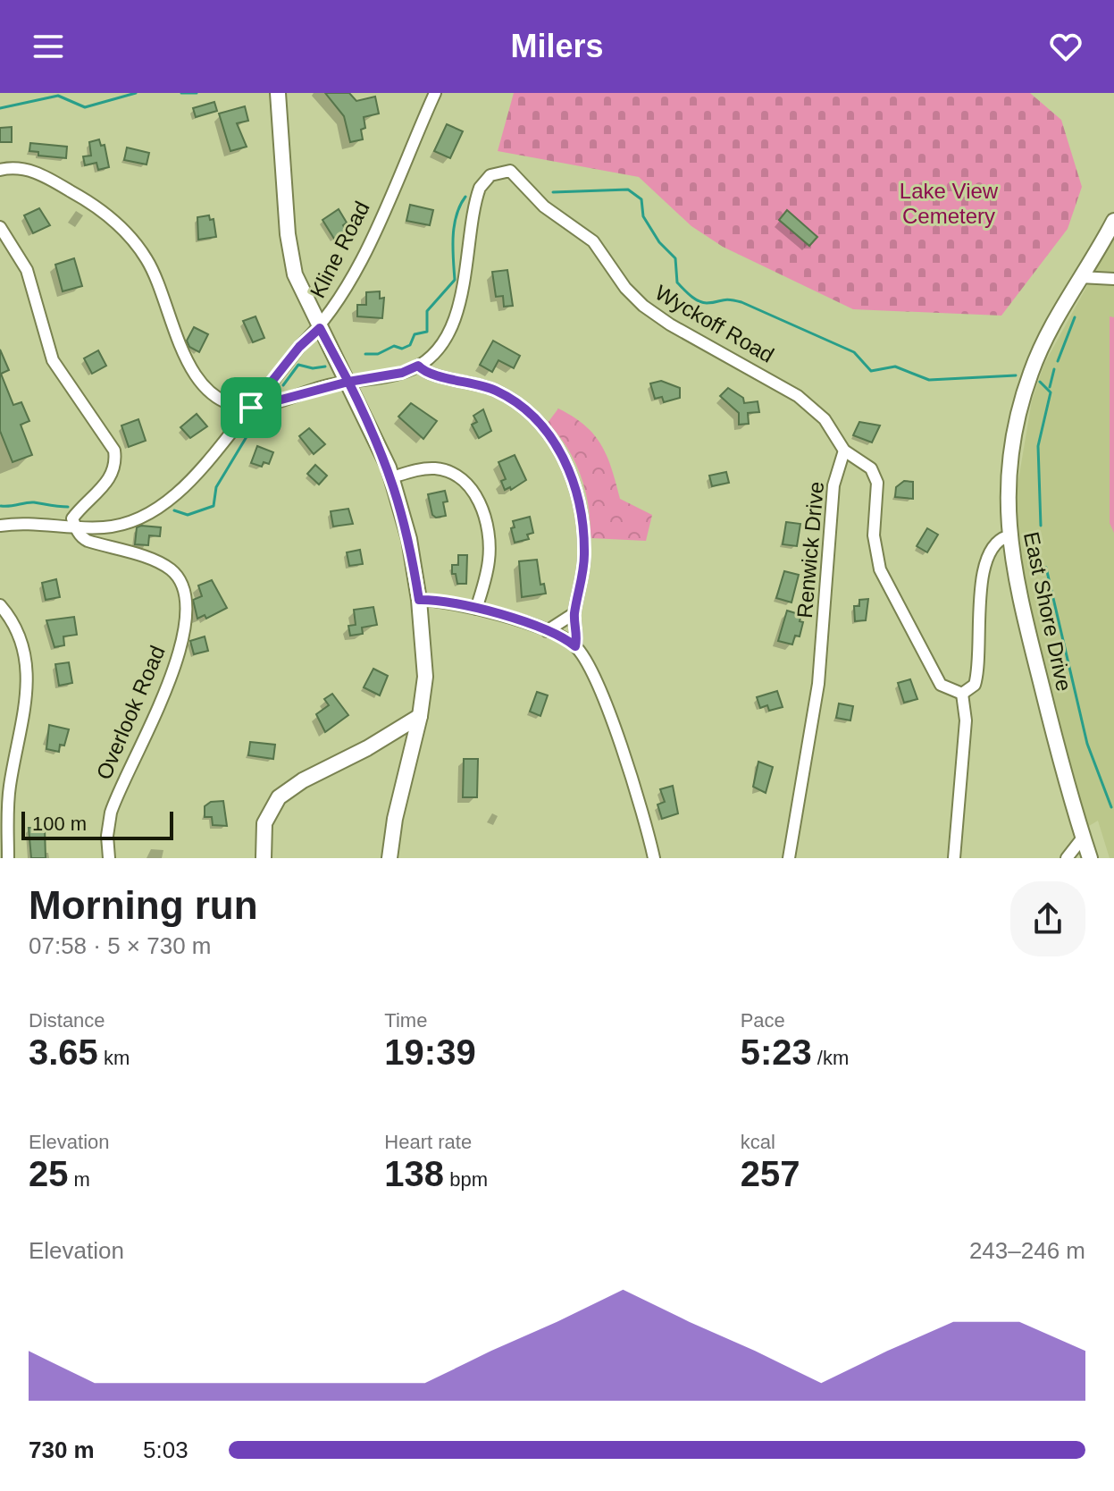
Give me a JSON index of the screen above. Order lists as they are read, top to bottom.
{
  "streets": {
    "street": [
      "Kline Road",
      "Wyckoff Road",
      "Renwick Drive",
      "East Shore Drive",
      "Overlook Road"
    ]
  },
  "crossings": [
    ["Kline Road", "Overlook Road"],
    ["Wyckoff Road", "Renwick Drive"]
  ],
  "parks": ["Lake View Cemetery"],
  "scale_bar": "100 m",
  "page": {
    "header": "Milers",
    "scale": "100 m",
    "heading": ["Morning run", "07:58 · 5 × 730 m"],
    "stats": [
      ["Distance", "3.65 km"],
      ["Time", "19:39"],
      ["Pace", "5:23 /km"],
      ["Elevation", "25 m"],
      ["Heart rate", "138 bpm"],
      ["kcal", "257"]
    ],
    "chart": ["Elevation", "243–246 m"],
    "list": [
      {
        "name": "730 m",
        "note": "5:03"
      }
    ]
  }
}
